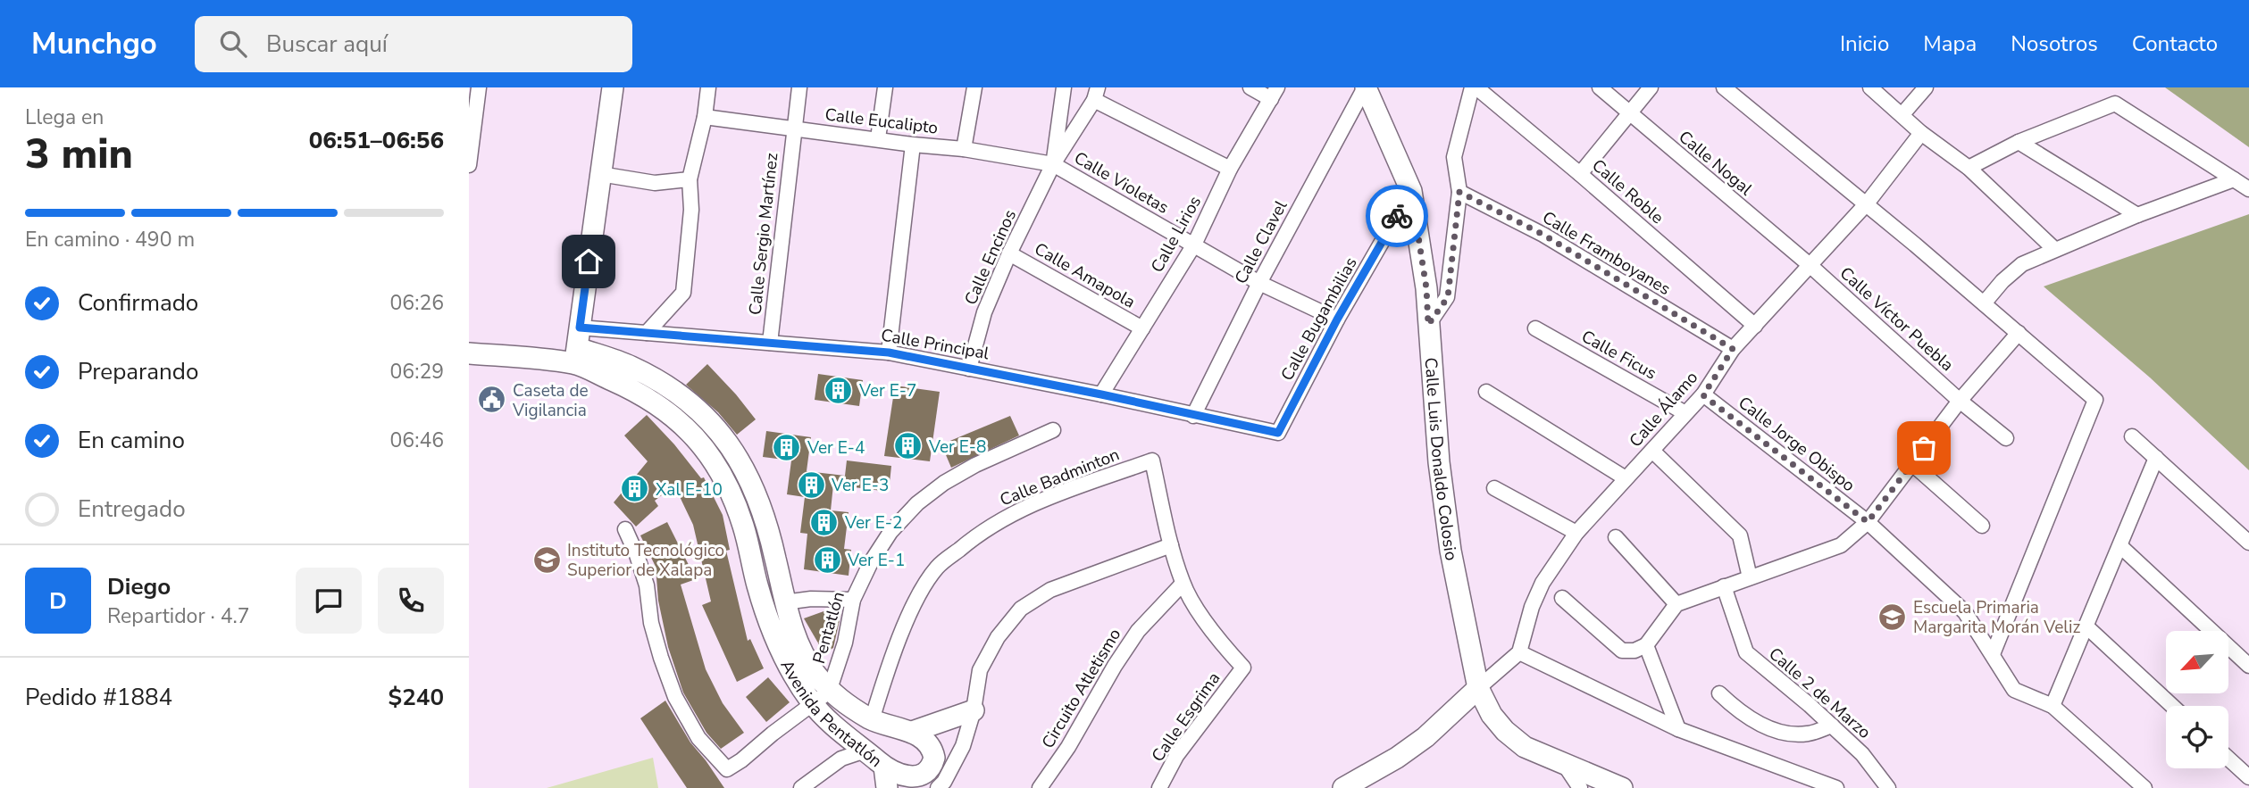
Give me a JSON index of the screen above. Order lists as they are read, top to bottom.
{
  "streets": {
    "street": [
      "Calle Eucalipto",
      "Calle Nogal",
      "Calle Violetas",
      "Calle Roble",
      "Calle Sergio Martínez",
      "Calle Lirios",
      "Calle Clavel",
      "Calle Framboyanes",
      "Calle Encinos",
      "Calle Amapola",
      "Calle Bugambilias",
      "Calle Víctor Puebla",
      "Calle Principal",
      "Calle Ficus",
      "Calle Álamo",
      "Calle Jorge Obispo",
      "Calle Luis Donaldo Colosio",
      "Calle Badminton",
      "Pentatlón",
      "Circuito Atletismo",
      "Calle 2 de Marzo",
      "Avenida Pentatlón",
      "Calle Esgrima"
    ]
  },
  "crossings": [
    ["Calle Eucalipto", "Calle Violetas"],
    ["Calle Eucalipto", "Calle Sergio Martínez"],
    ["Calle Eucalipto", "Calle Encinos"],
    ["Calle Nogal", "Calle Víctor Puebla"],
    ["Calle Nogal", "Calle Álamo"],
    ["Calle Violetas", "Calle Lirios"],
    ["Calle Violetas", "Calle Clavel"],
    ["Calle Violetas", "Calle Encinos"],
    ["Calle Violetas", "Calle Bugambilias"],
    ["Calle Roble", "Calle Álamo"],
    ["Calle Sergio Martínez", "Calle Principal"],
    ["Calle Lirios", "Calle Amapola"],
    ["Calle Lirios", "Calle Principal"],
    ["Calle Clavel", "Calle Principal"],
    ["Calle Clavel", "Calle Luis Donaldo Colosio"],
    ["Calle Framboyanes", "Calle Álamo"],
    ["Calle Encinos", "Calle Amapola"],
    ["Calle Encinos", "Calle Principal"],
    ["Calle Bugambilias", "Calle Principal"],
    ["Calle Bugambilias", "Calle Luis Donaldo Colosio"],
    ["Calle Víctor Puebla", "Calle Álamo"],
    ["Calle Ficus", "Calle Álamo"],
    ["Calle Álamo", "Calle Jorge Obispo"],
    ["Calle Badminton", "Avenida Pentatlón"],
    ["Pentatlón", "Avenida Pentatlón"],
    ["Circuito Atletismo", "Calle Esgrima"]
  ],
  "places": {
    "building": [
      "Ver E-7",
      "Ver E-8",
      "Ver E-4",
      "Ver E-3",
      "Xal E-10",
      "Ver E-2",
      "Ver E-1"
    ],
    "public building": ["Caseta de Vigilancia"],
    "school or university": ["Instituto Tecnológico Superior de Xalapa", "Escuela Primaria Margarita Morán Veliz"]
  },
  "north": "bottom left",
  "page": {
    "header": "Munchgo",
    "search": "Buscar aquí",
    "nav": [
      "Inicio",
      "Mapa",
      "Nosotros",
      "Contacto"
    ],
    "heading": ["3 min", "Llega en", "06:51–06:56"],
    "panel": [
      "Diego",
      "Repartidor · 4.7",
      "Pedido #1884",
      "$240"
    ],
    "bar": "En camino · 490 m",
    "list": [
      ["Confirmado", "06:26"],
      ["Preparando", "06:29"],
      ["En camino", "06:46"],
      "Entregado"
    ],
    "round": "D"
  }
}
